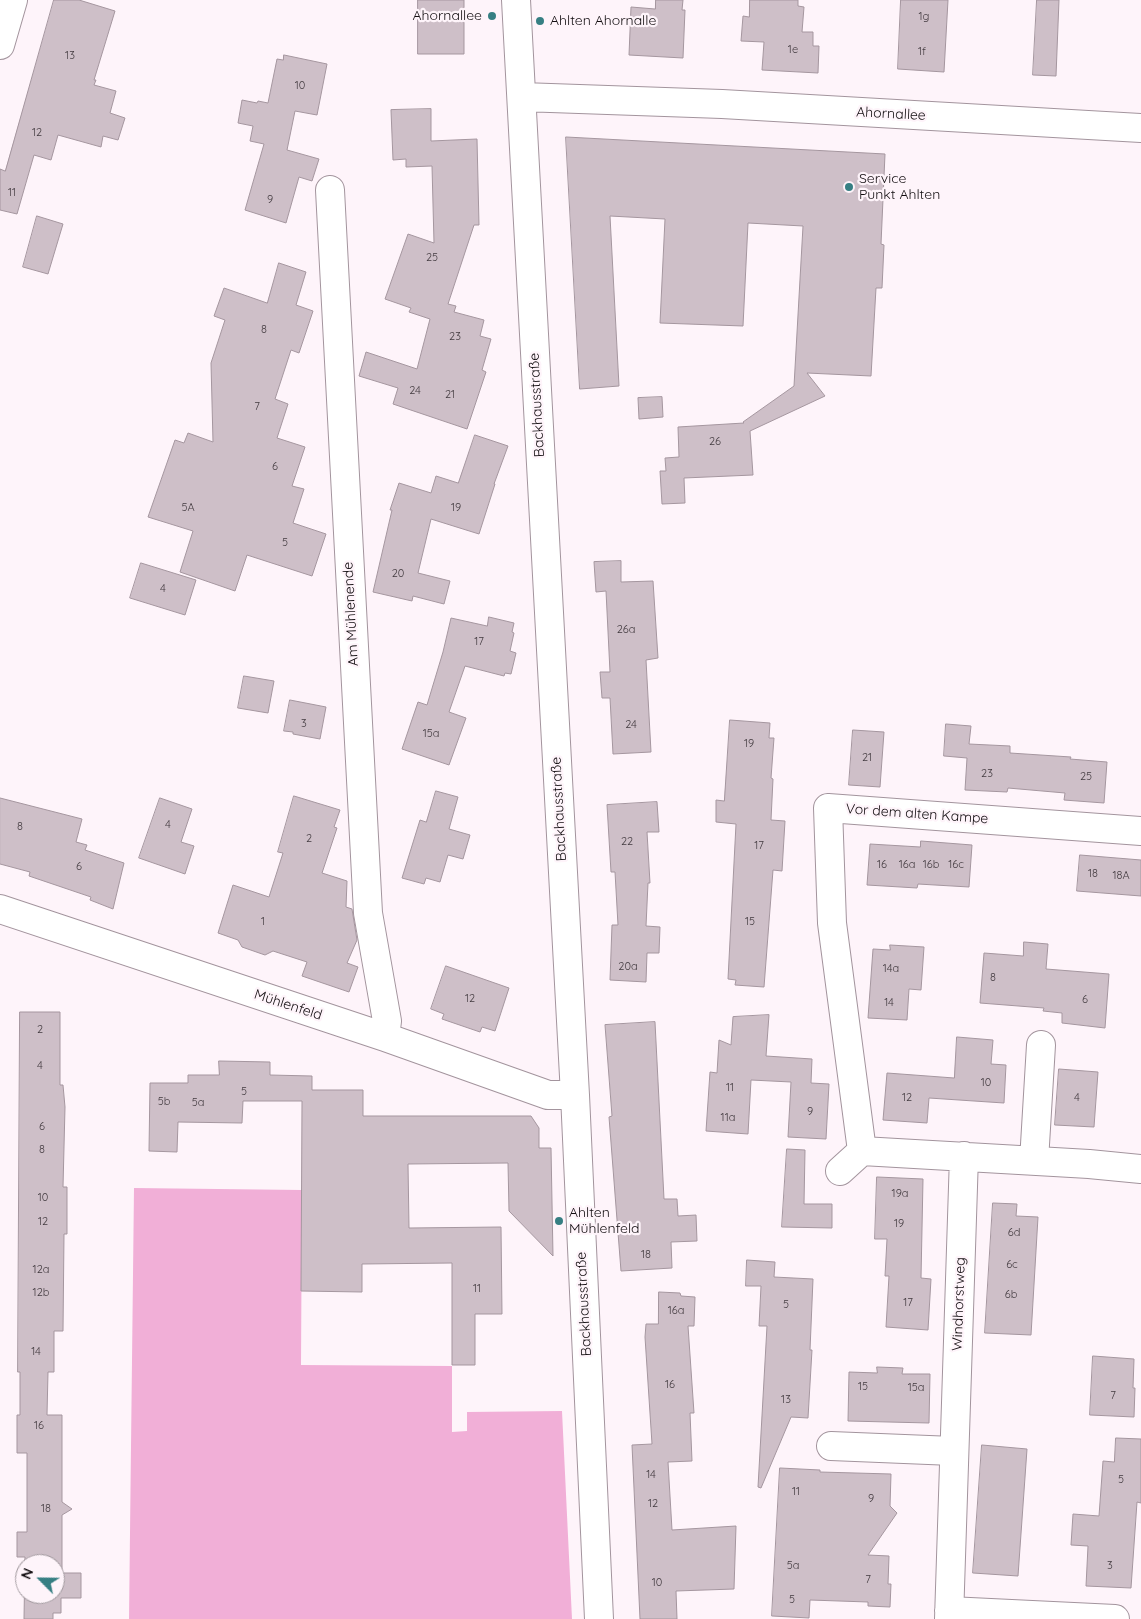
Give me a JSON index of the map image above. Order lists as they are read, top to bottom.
{
  "streets": {
    "street": [
      "Ahornallee",
      "Backhausstraße",
      "Am Mühlenende",
      "Vor dem alten Kampe",
      "Mühlenfeld",
      "Windhorstweg"
    ]
  },
  "crossings": [
    ["Ahornallee", "Backhausstraße"],
    ["Backhausstraße", "Mühlenfeld"],
    ["Am Mühlenende", "Mühlenfeld"]
  ],
  "places": [
    "Ahornallee",
    "Ahlten Ahornalle",
    "Service Punkt Ahlten",
    "Ahlten Mühlenfeld"
  ],
  "house_numbers": [
    "1g",
    "1e",
    "1f",
    "13",
    "10",
    "12",
    "11",
    "9",
    "25",
    "8",
    "23",
    "24",
    "21",
    "7",
    "26",
    "6",
    "5A",
    "19",
    "5",
    "20",
    "4",
    "26a",
    "17",
    "3",
    "24",
    "15a",
    "19",
    "21",
    "23",
    "25",
    "4",
    "8",
    "2",
    "22",
    "17",
    "16",
    "16a",
    "16b",
    "16c",
    "6",
    "18",
    "18A",
    "1",
    "15",
    "20a",
    "14a",
    "8",
    "12",
    "6",
    "14",
    "2",
    "4",
    "10",
    "11",
    "5",
    "12",
    "4",
    "5b",
    "5a",
    "9",
    "11a",
    "6",
    "8",
    "19a",
    "10",
    "12",
    "19",
    "6d",
    "18",
    "6c",
    "12a",
    "11",
    "12b",
    "6b",
    "17",
    "5",
    "16a",
    "14",
    "16",
    "15",
    "15a",
    "7",
    "13",
    "16",
    "14",
    "5",
    "11",
    "9",
    "12",
    "18",
    "5a",
    "3",
    "7",
    "10",
    "5"
  ],
  "north": "top left"
}
